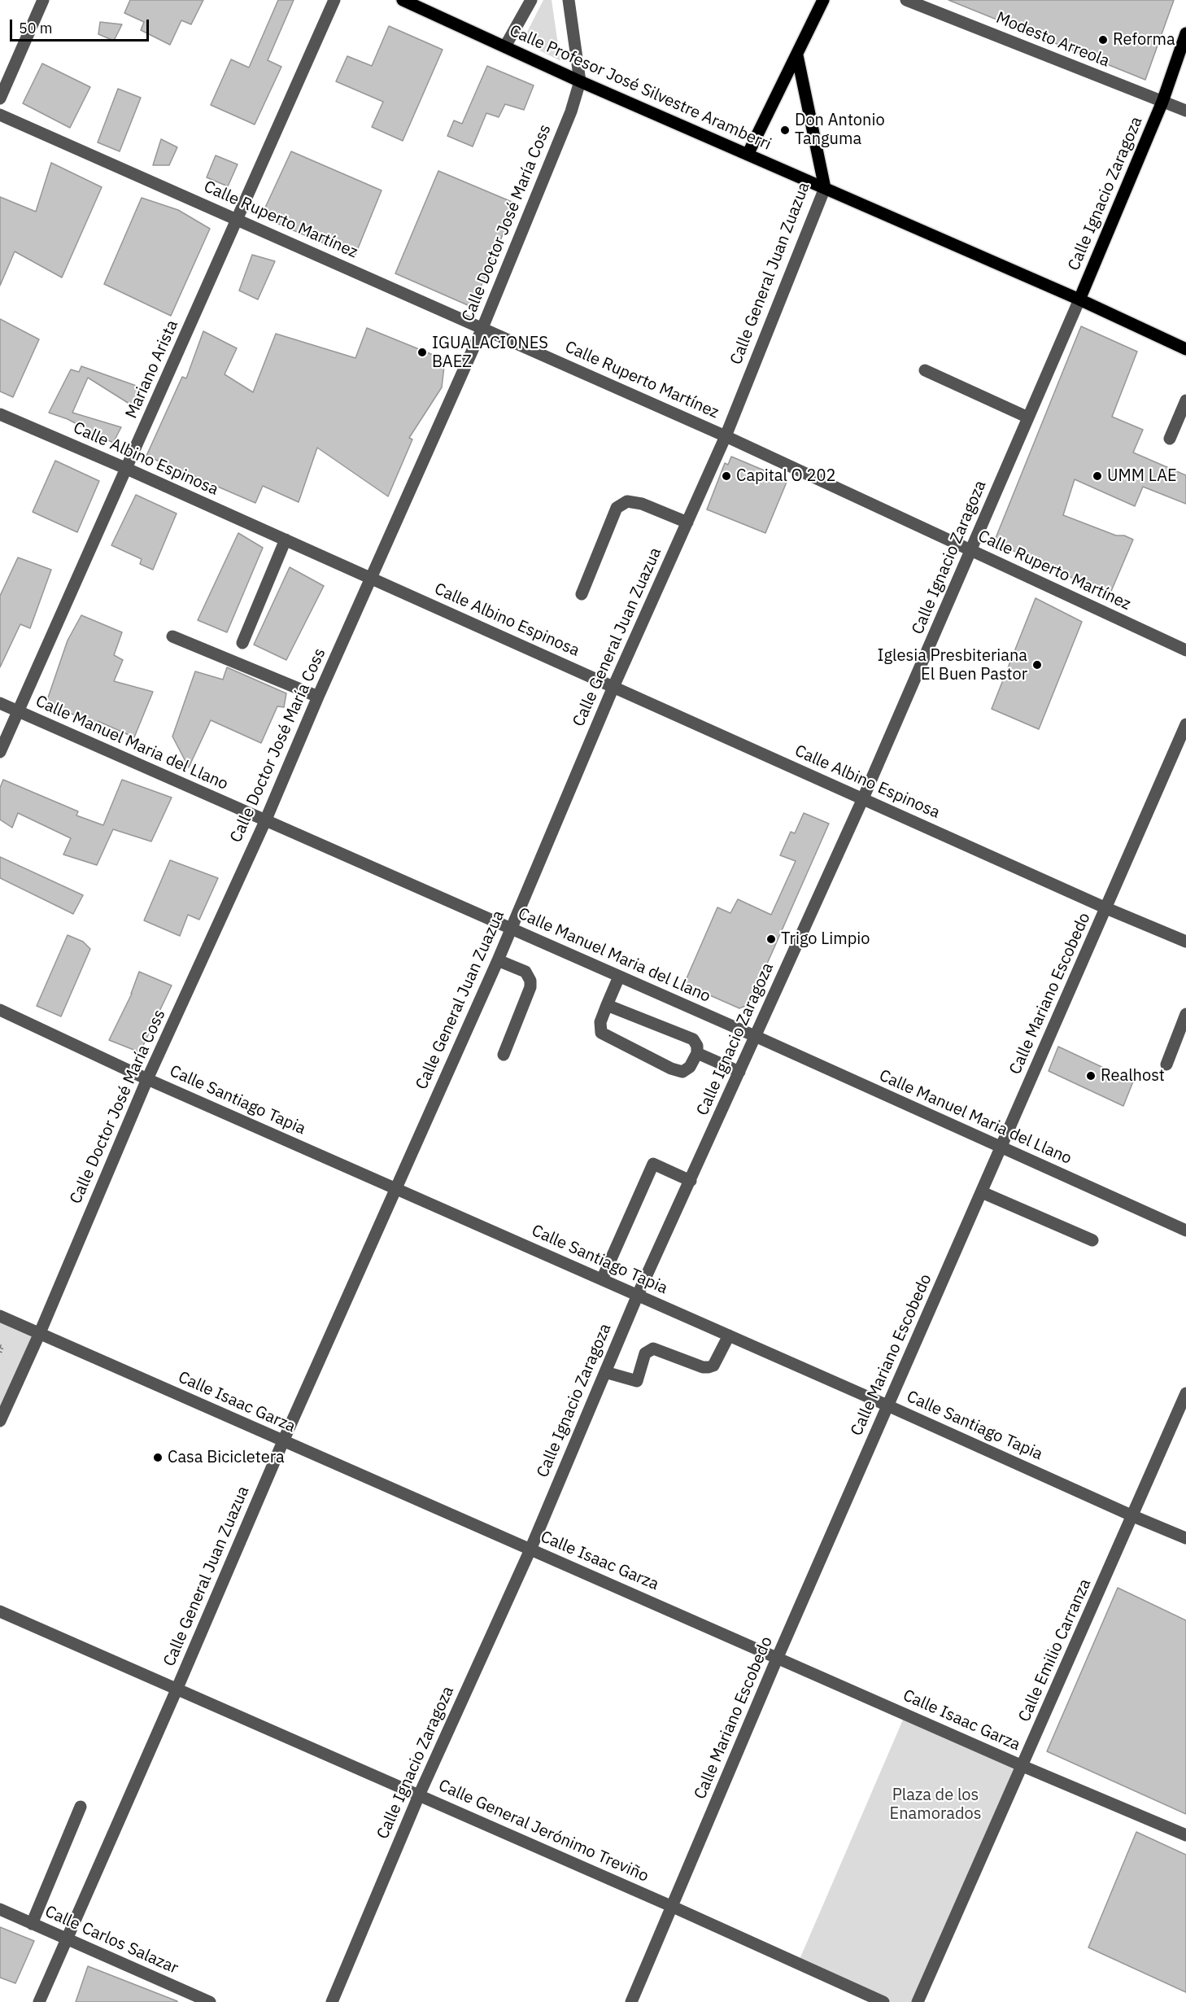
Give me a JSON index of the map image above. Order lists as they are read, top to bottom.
{
  "streets": {
    "main road": ["Calle Profesor José Silvestre Aramberri", "Calle Ignacio Zaragoza", "Calle General Juan Zuazua"],
    "street": [
      "Modesto Arreola",
      "Calle Ruperto Martínez",
      "Calle Doctor José María Coss",
      "Mariano Arista",
      "Calle Albino Espinosa",
      "Calle Manuel Maria del Llano",
      "Calle Mariano Escobedo",
      "Calle Santiago Tapia",
      "Calle Isaac Garza",
      "Calle Emilio Carranza",
      "Calle General Jerónimo Treviño",
      "Calle Carlos Salazar"
    ]
  },
  "crossings": [
    ["Modesto Arreola", "Calle Ignacio Zaragoza"],
    ["Calle Profesor José Silvestre Aramberri", "Calle Ignacio Zaragoza"],
    ["Calle Profesor José Silvestre Aramberri", "Calle Doctor José María Coss"],
    ["Calle Profesor José Silvestre Aramberri", "Calle General Juan Zuazua"],
    ["Calle Ignacio Zaragoza", "Calle Ruperto Martínez"],
    ["Calle Ignacio Zaragoza", "Calle Albino Espinosa"],
    ["Calle Ignacio Zaragoza", "Calle Manuel Maria del Llano"],
    ["Calle Ignacio Zaragoza", "Calle Santiago Tapia"],
    ["Calle Ignacio Zaragoza", "Calle Isaac Garza"],
    ["Calle Ignacio Zaragoza", "Calle General Jerónimo Treviño"],
    ["Calle Ruperto Martínez", "Calle Doctor José María Coss"],
    ["Calle Ruperto Martínez", "Calle General Juan Zuazua"],
    ["Calle Ruperto Martínez", "Mariano Arista"],
    ["Calle Doctor José María Coss", "Calle Albino Espinosa"],
    ["Calle Doctor José María Coss", "Calle Manuel Maria del Llano"],
    ["Calle Doctor José María Coss", "Calle Santiago Tapia"],
    ["Calle Doctor José María Coss", "Calle Isaac Garza"],
    ["Calle General Juan Zuazua", "Calle Albino Espinosa"],
    ["Calle General Juan Zuazua", "Calle Manuel Maria del Llano"],
    ["Calle General Juan Zuazua", "Calle Santiago Tapia"],
    ["Calle General Juan Zuazua", "Calle Isaac Garza"],
    ["Calle General Juan Zuazua", "Calle General Jerónimo Treviño"],
    ["Calle General Juan Zuazua", "Calle Carlos Salazar"],
    ["Mariano Arista", "Calle Albino Espinosa"],
    ["Mariano Arista", "Calle Manuel Maria del Llano"],
    ["Calle Albino Espinosa", "Calle Mariano Escobedo"],
    ["Calle Manuel Maria del Llano", "Calle Mariano Escobedo"],
    ["Calle Mariano Escobedo", "Calle Santiago Tapia"],
    ["Calle Mariano Escobedo", "Calle Isaac Garza"],
    ["Calle Mariano Escobedo", "Calle General Jerónimo Treviño"],
    ["Calle Santiago Tapia", "Calle Emilio Carranza"],
    ["Calle Isaac Garza", "Calle Emilio Carranza"]
  ],
  "parks": ["Plaza de los Enamorados"],
  "places": [
    "Reforma",
    "Don Antonio Tanguma",
    "IGUALACIONES BAEZ",
    "Capital O 202",
    "UMM LAE",
    "Iglesia Presbiteriana El Buen Pastor",
    "Trigo Limpio",
    "Realhost",
    "Casa Bicicletera"
  ],
  "scale_bar": "50 m"
}
